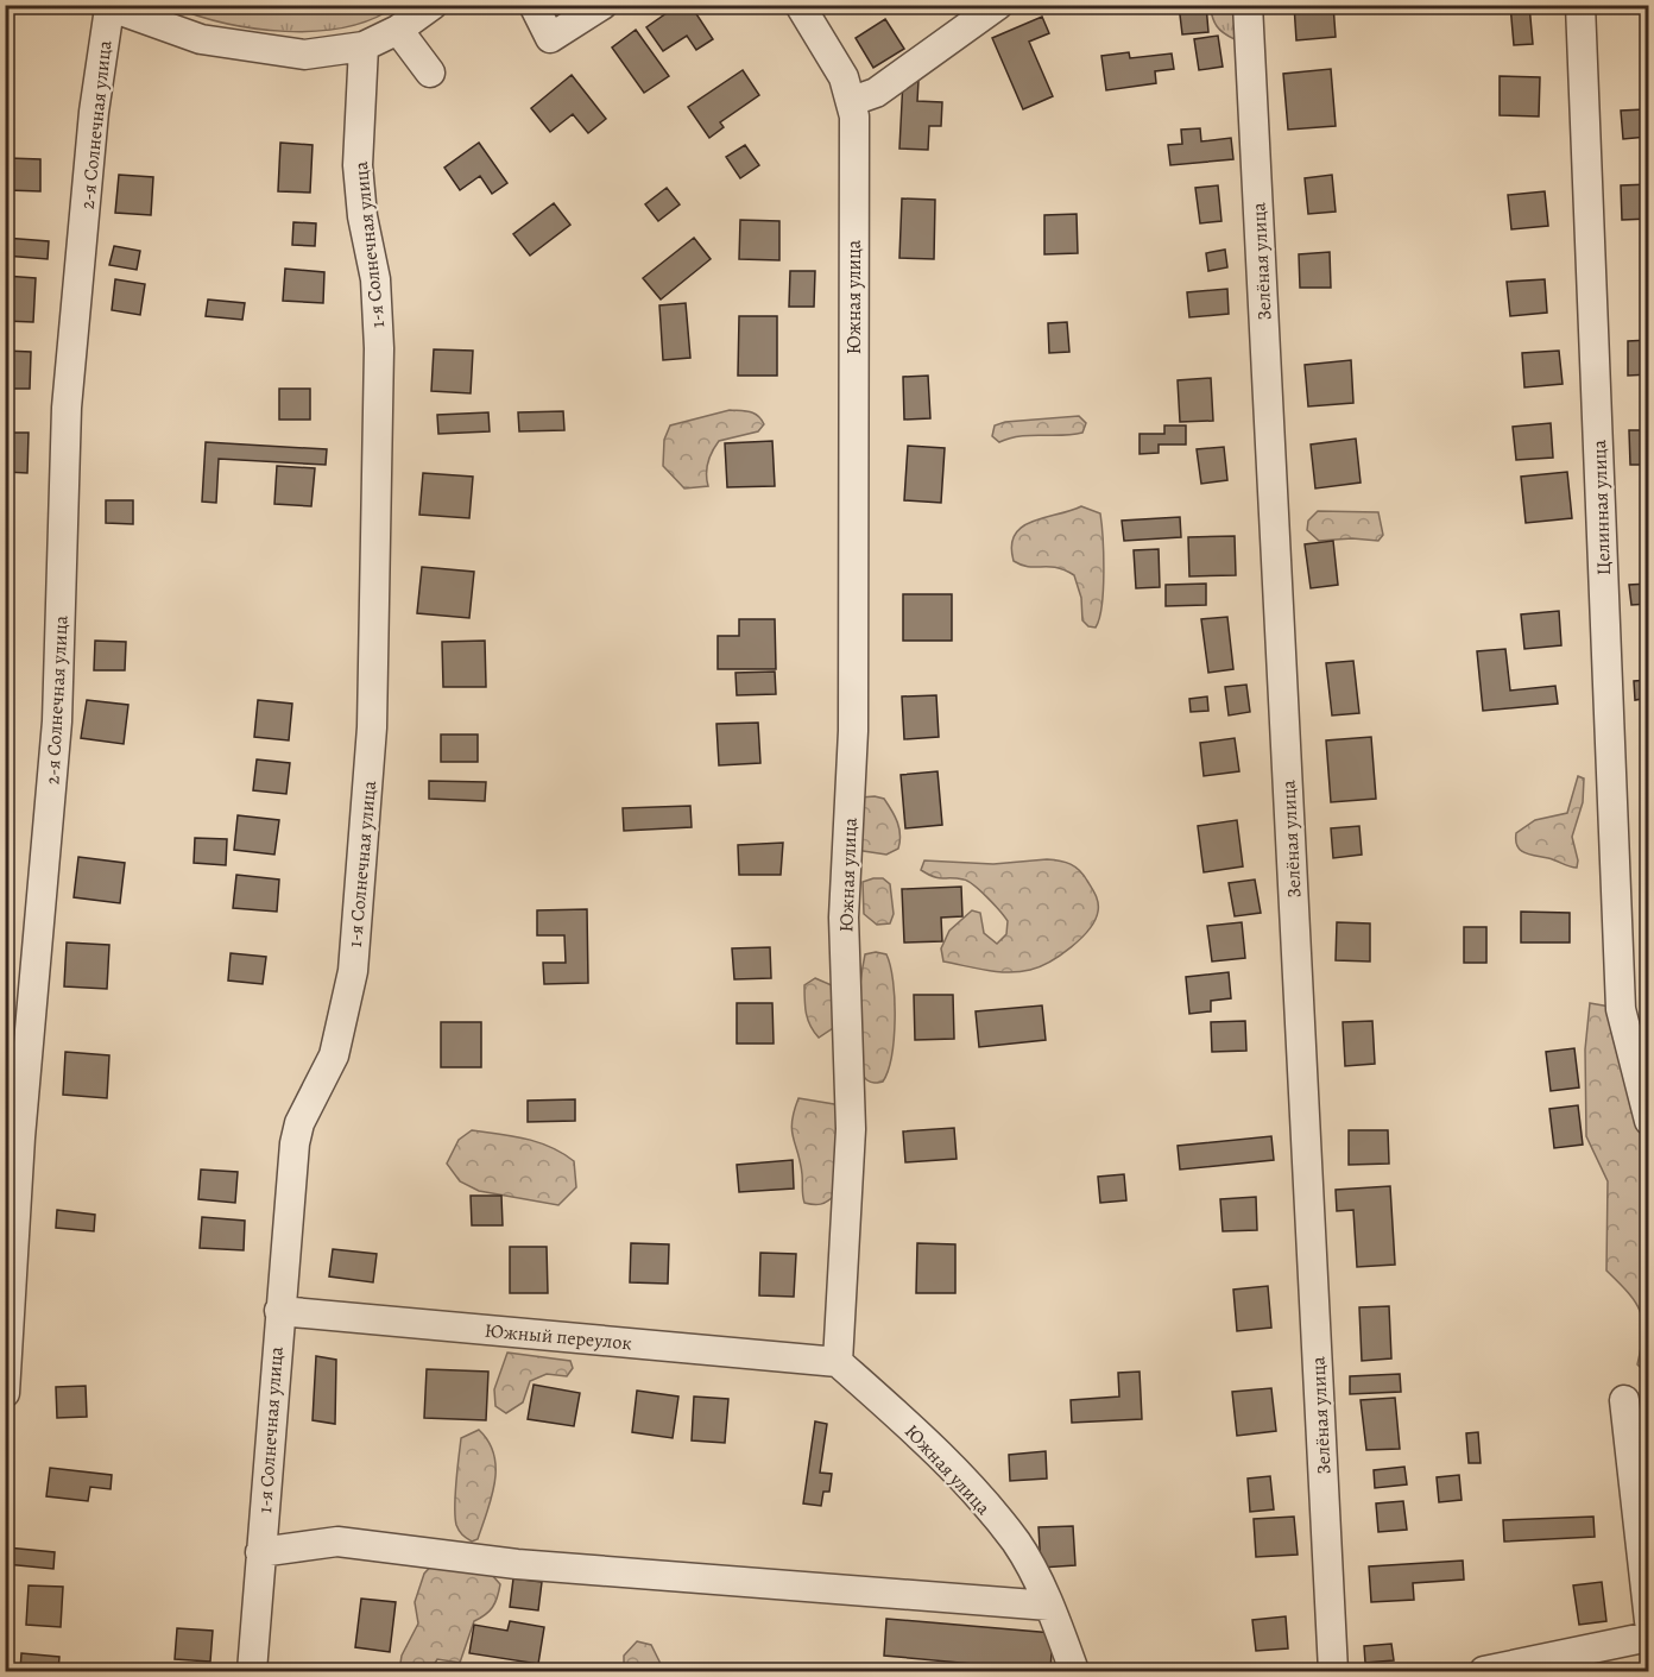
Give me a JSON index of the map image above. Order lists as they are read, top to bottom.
{
  "streets": {
    "street": [
      "2-я Солнечная улица",
      "1-я Солнечная улица",
      "Зелёная улица",
      "Южная улица",
      "Целинная улица",
      "Южный переулок"
    ]
  },
  "crossings": [
    ["1-я Солнечная улица", "Южный переулок"],
    ["Южная улица", "Южный переулок"]
  ]
}
